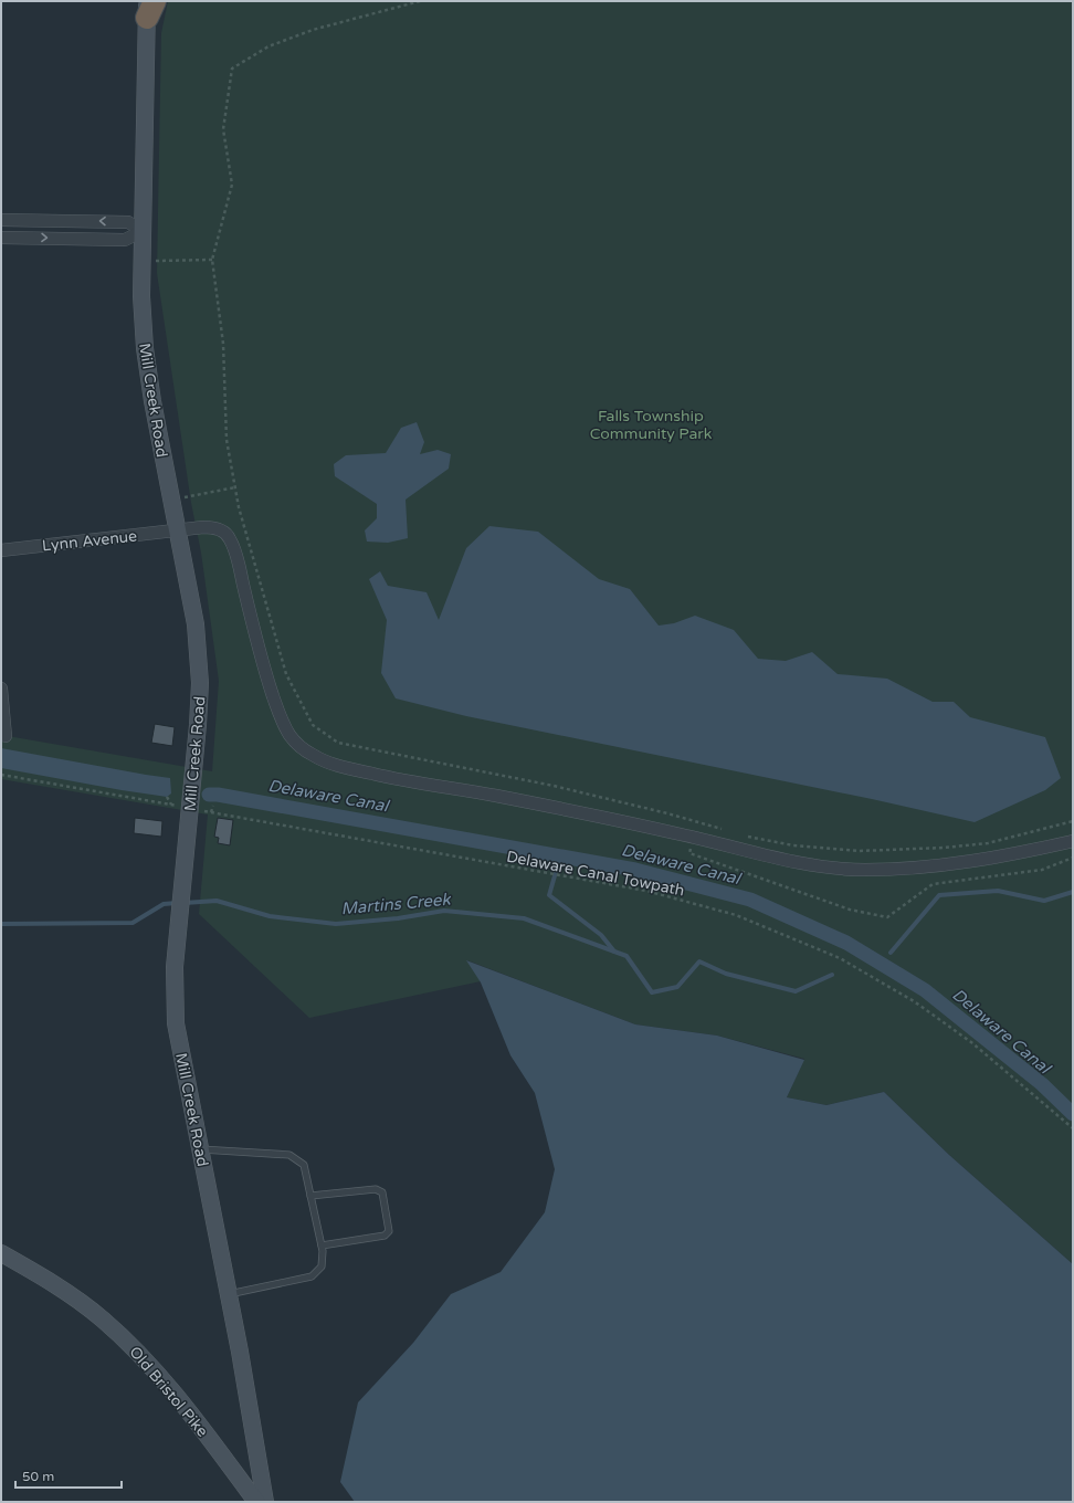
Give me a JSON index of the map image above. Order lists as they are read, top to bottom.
{
  "streets": {
    "main road": ["Mill Creek Road", "Old Bristol Pike"],
    "street": ["Lynn Avenue"],
    "path": ["Delaware Canal Towpath"]
  },
  "crossings": [
    ["Mill Creek Road", "Lynn Avenue"]
  ],
  "water": ["Delaware Canal", "Martins Creek"],
  "parks": ["Falls Township Community Park"],
  "scale_bar": "50 m"
}
